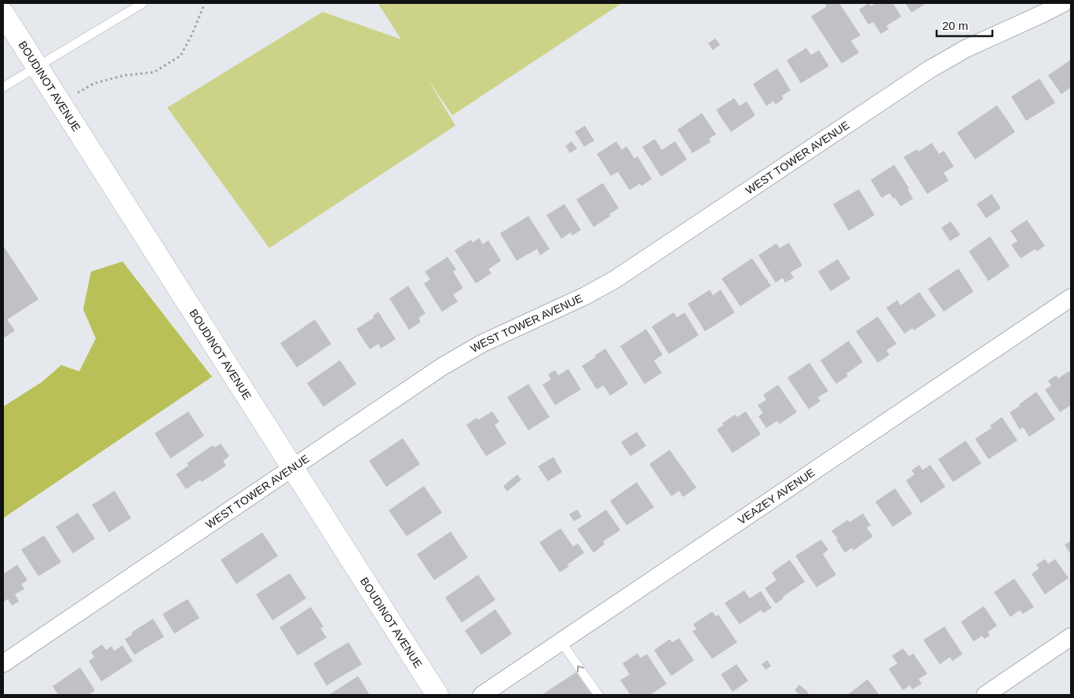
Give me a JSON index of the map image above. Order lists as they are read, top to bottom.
{
  "streets": {
    "street": ["BOUDINOT AVENUE", "WEST TOWER AVENUE", "VEAZEY AVENUE"]
  },
  "crossings": [
    ["BOUDINOT AVENUE", "WEST TOWER AVENUE"]
  ],
  "scale_bar": "20 m"
}
